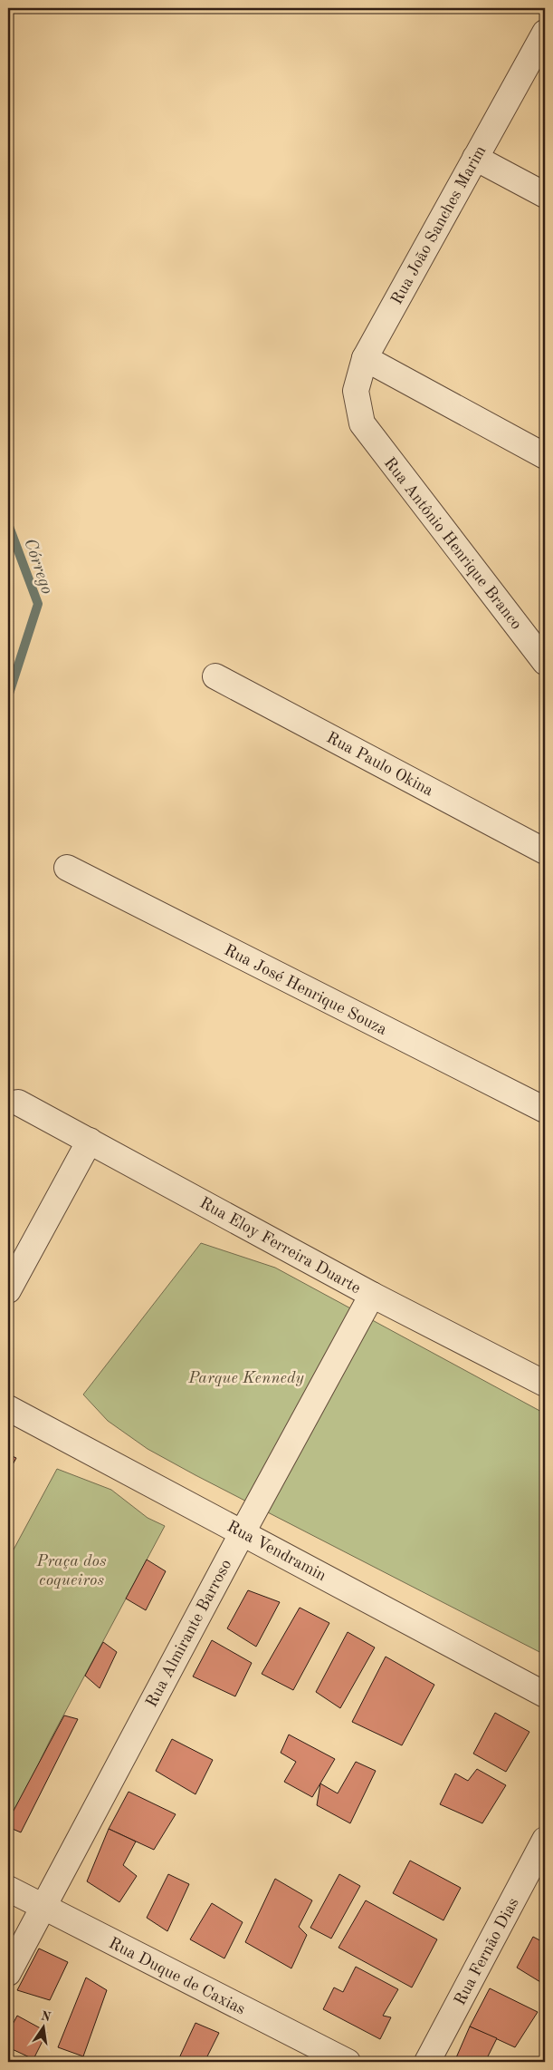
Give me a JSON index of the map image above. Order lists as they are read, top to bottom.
{
  "streets": {
    "street": [
      "Rua João Sanches Marim",
      "Rua Antônio Henrique Branco",
      "Rua Paulo Okina",
      "Rua José Henrique Souza",
      "Rua Eloy Ferreira Duarte",
      "Rua Vendramin",
      "Rua Almirante Barroso",
      "Rua Fernão Dias",
      "Rua Duque de Caxias"
    ]
  },
  "crossings": [
    ["Rua João Sanches Marim", "Rua Antônio Henrique Branco"],
    ["Rua Eloy Ferreira Duarte", "Rua Almirante Barroso"],
    ["Rua Vendramin", "Rua Almirante Barroso"],
    ["Rua Almirante Barroso", "Rua Duque de Caxias"]
  ],
  "water": ["Córrego"],
  "parks": ["Parque Kennedy", "Praça dos coqueiros"],
  "north": "top"
}
